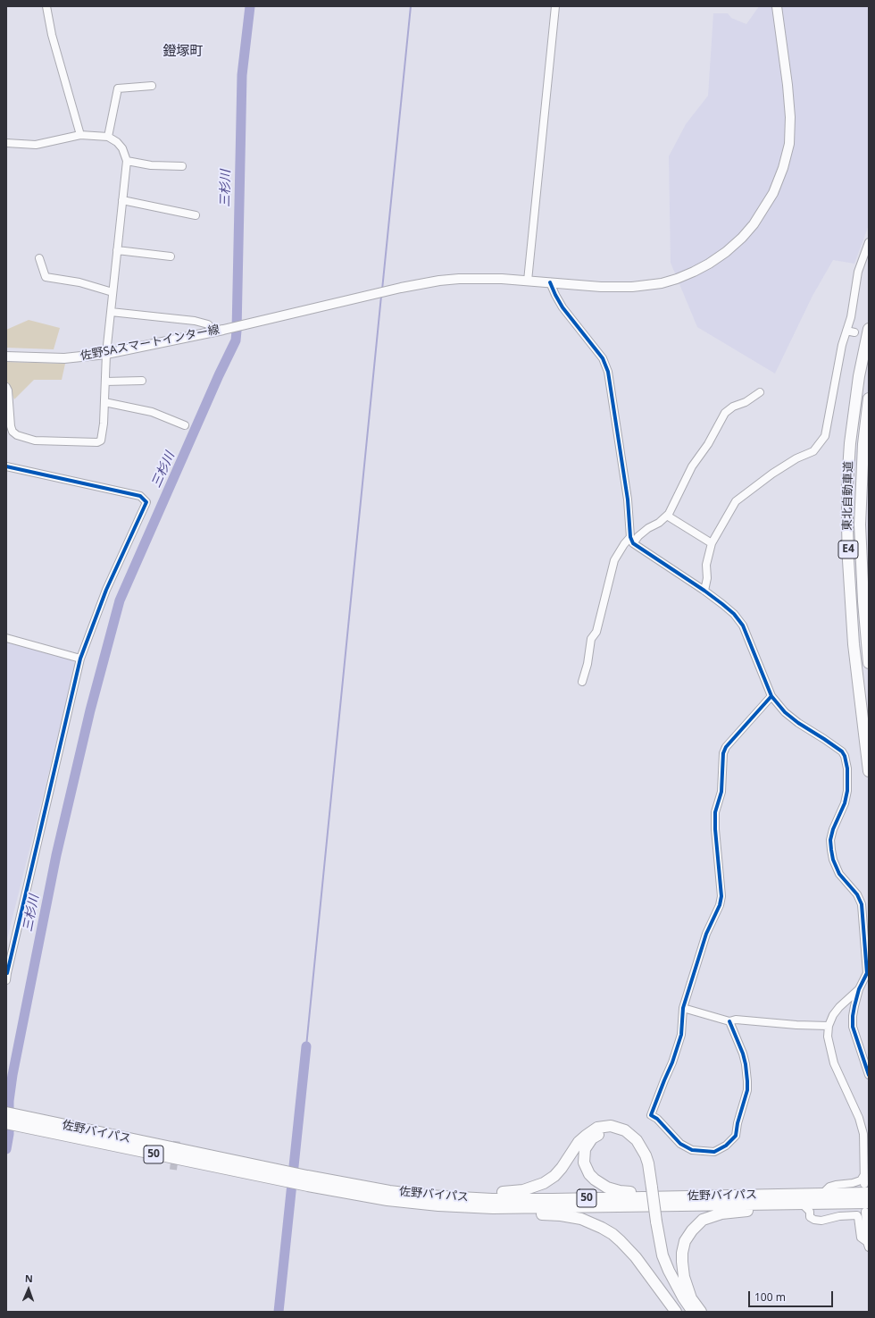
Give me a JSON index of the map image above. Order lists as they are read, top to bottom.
{
  "streets": {
    "highway": [
      "東北自動車道",
      "E4",
      "佐野バイパス",
      "50"
    ],
    "main road": ["佐野SAスマートインター線"]
  },
  "districts": ["鐙塚町"],
  "water": ["三杉川"],
  "scale_bar": "100 m",
  "north": "top"
}
